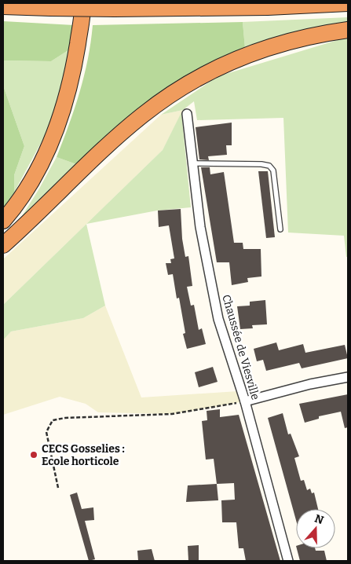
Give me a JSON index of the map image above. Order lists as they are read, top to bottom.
{
  "streets": {
    "street": ["Chaussée de Viesville"]
  },
  "places": ["CECS Gosselies : Ecole horticole"],
  "north": "top"
}
